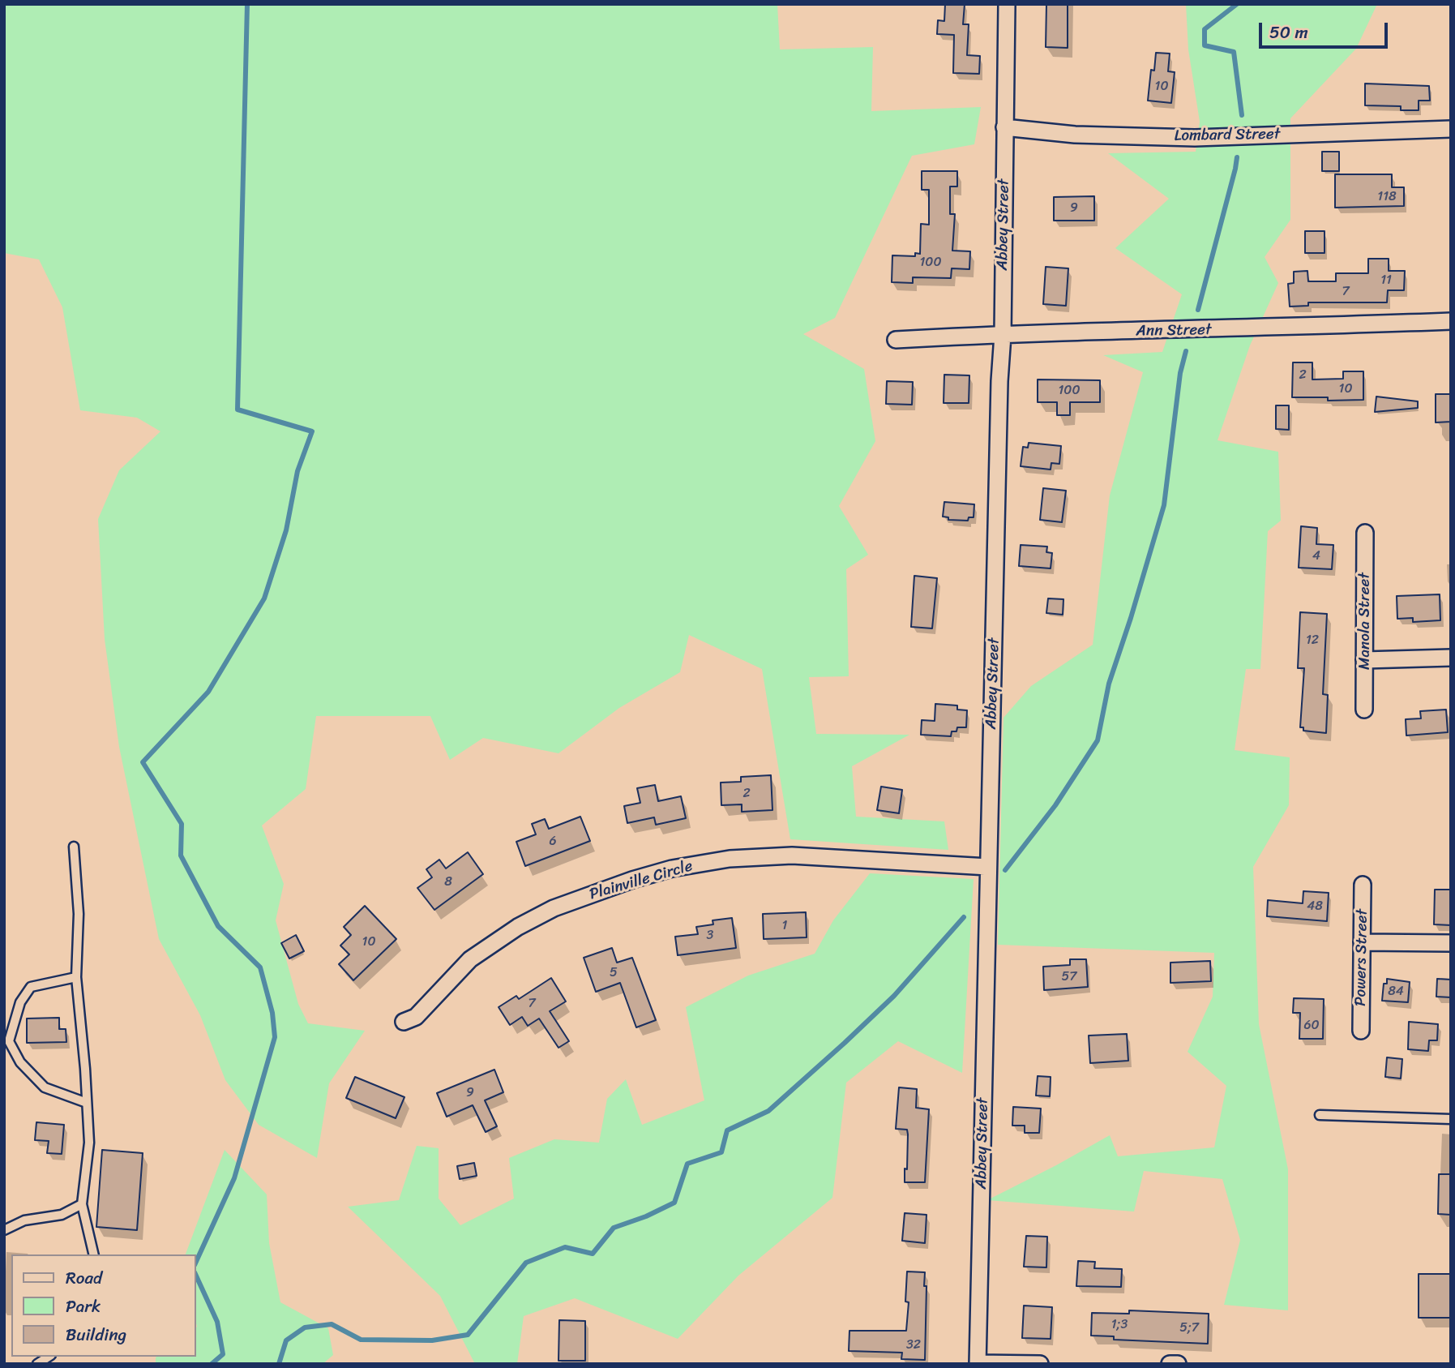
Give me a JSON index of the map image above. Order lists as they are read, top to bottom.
{
  "streets": {
    "street": [
      "Lombard Street",
      "Abbey Street",
      "Ann Street",
      "Manola Street",
      "Plainville Circle",
      "Powers Street"
    ]
  },
  "crossings": [
    ["Lombard Street", "Abbey Street"],
    ["Abbey Street", "Ann Street"],
    ["Abbey Street", "Plainville Circle"]
  ],
  "house_numbers": [
    "10",
    "118",
    "9",
    "100",
    "11",
    "7",
    "2",
    "10",
    "100",
    "4",
    "12",
    "2",
    "6",
    "8",
    "48",
    "1",
    "3",
    "10",
    "5",
    "57",
    "84",
    "7",
    "60",
    "9",
    "1;3",
    "5;7",
    "32"
  ],
  "legend": ["Road", "Park", "Building"],
  "scale_bar": "50 m"
}
